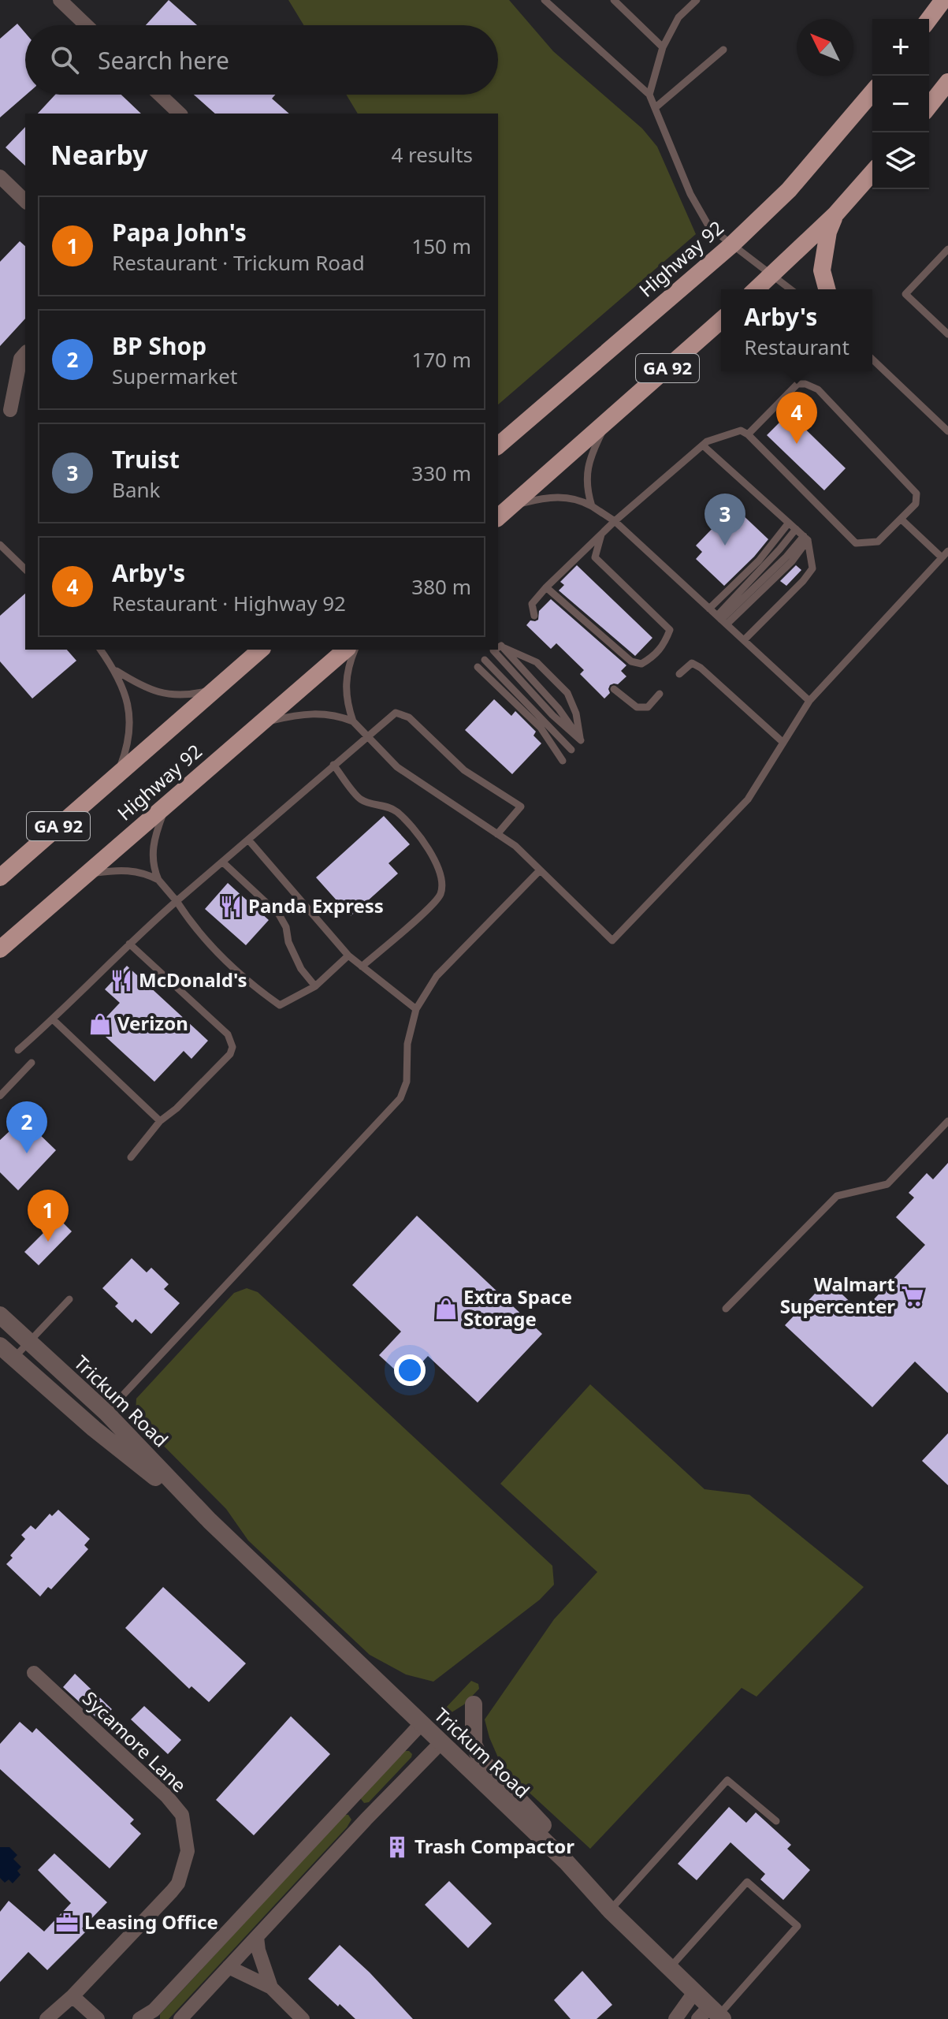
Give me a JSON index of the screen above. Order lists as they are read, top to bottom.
{
  "streets": {
    "main road": ["Highway 92", "GA 92"],
    "street": ["Trickum Road", "Sycamore Lane"]
  },
  "places": {
    "restaurant": ["Panda Express", "McDonald's"],
    "shop": ["Verizon", "Extra Space Storage"],
    "supermarket": ["Walmart Supercenter"],
    "building": ["Trash Compactor"],
    "office": ["Leasing Office"]
  },
  "north": "top left",
  "page": {
    "map_buttons": ["+", "−"],
    "search": "Search here",
    "heading": ["Nearby", "4 results"],
    "list": [
      {
        "mark": "1",
        "name": "Papa John's",
        "note": "Restaurant · Trickum Road",
        "value": "150 m"
      },
      {
        "mark": "2",
        "name": "BP Shop",
        "note": "Supermarket",
        "value": "170 m"
      },
      {
        "mark": "3",
        "name": "Truist",
        "note": "Bank",
        "value": "330 m"
      },
      {
        "mark": "4",
        "name": "Arby's",
        "note": "Restaurant · Highway 92",
        "value": "380 m"
      }
    ],
    "popup": ["Arby's", "Restaurant"],
    "pins": [
      "4",
      "3",
      "2",
      "1"
    ]
  }
}
